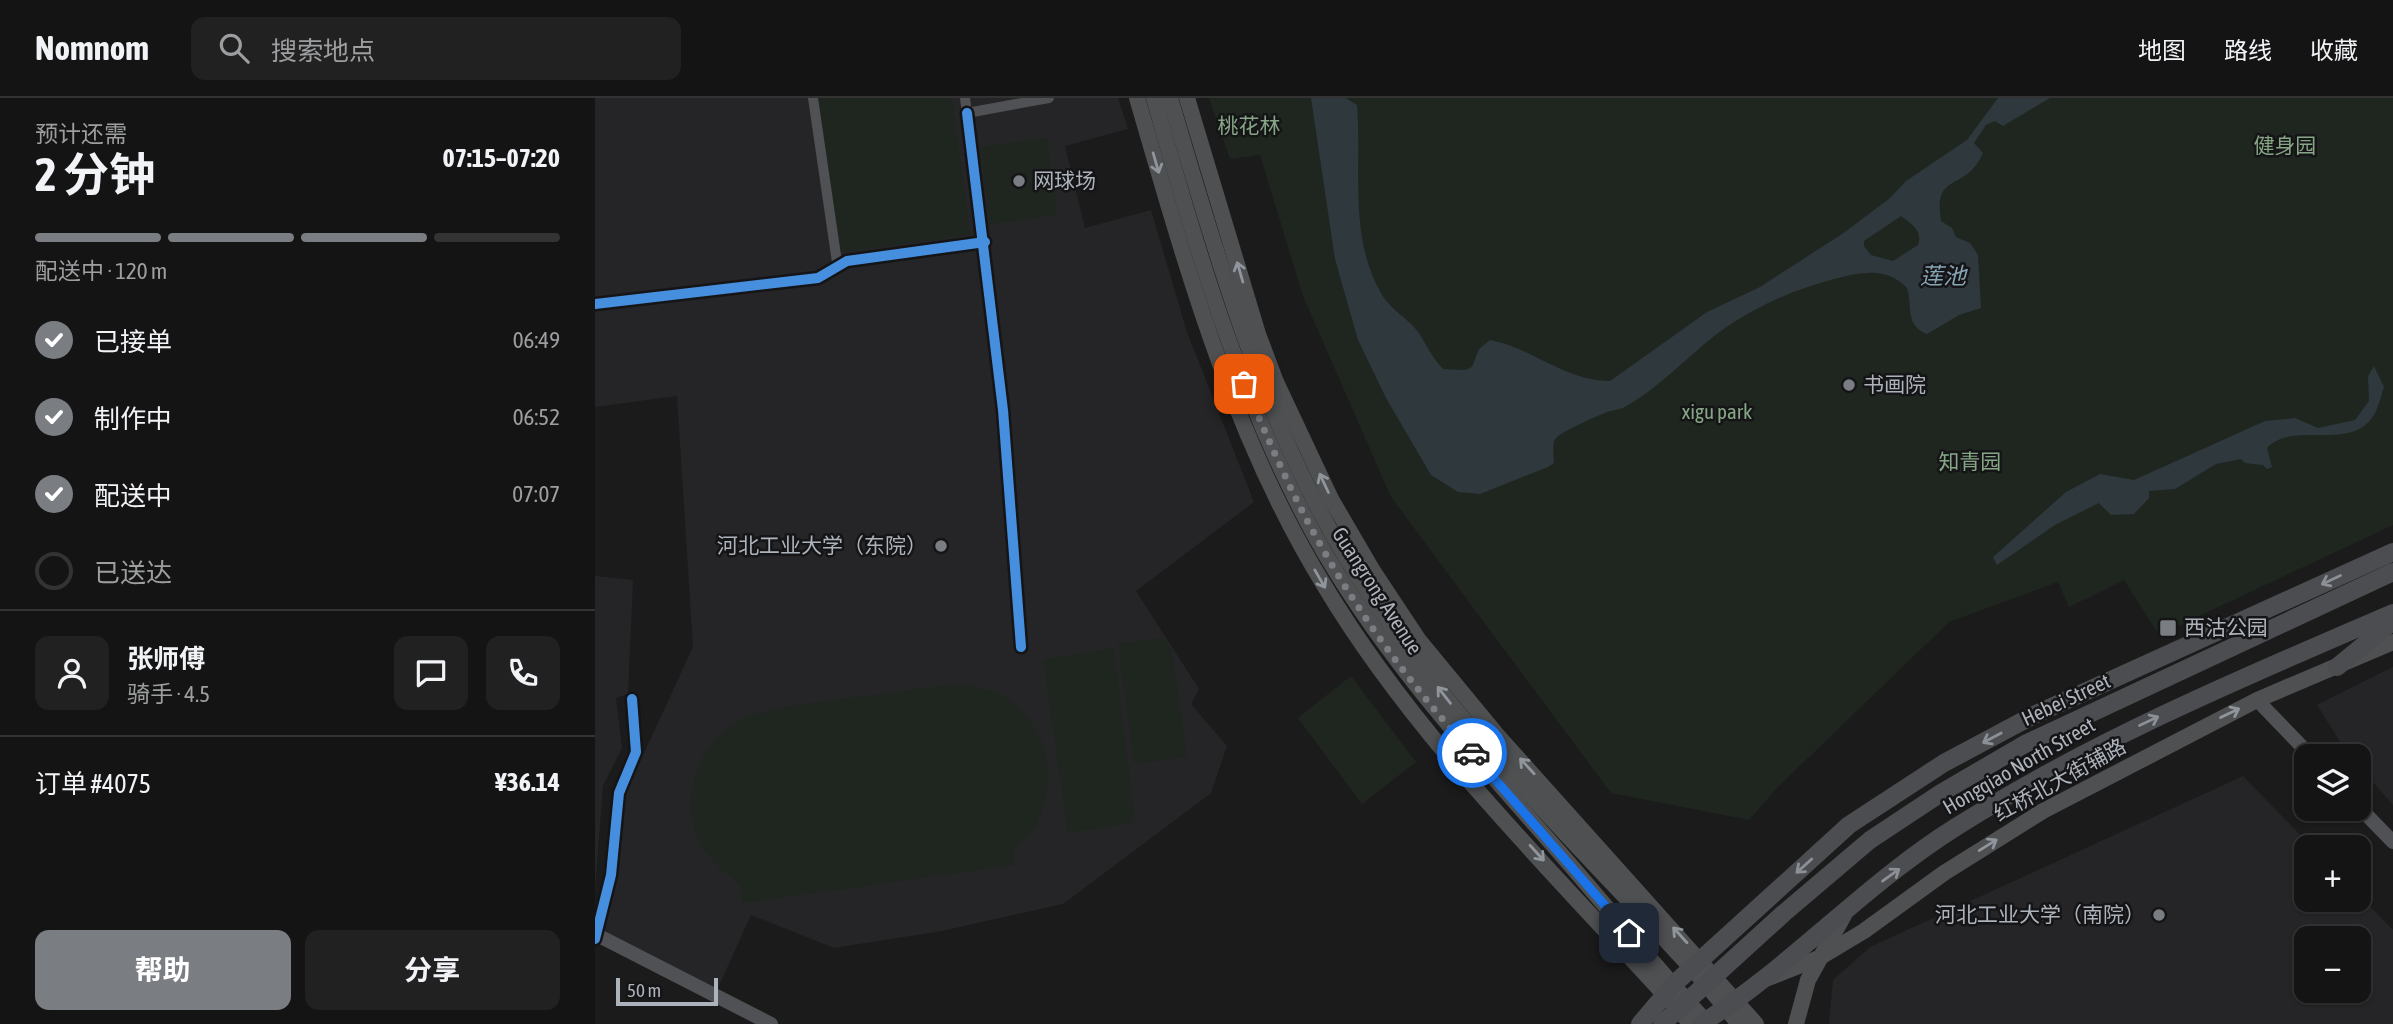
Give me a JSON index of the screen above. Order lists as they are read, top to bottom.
{
  "streets": {
    "main road": ["Guangrong Avenue", "Hongqiao North Street", "红桥北大街辅路"]
  },
  "crossings": [
    ["Guangrong Avenue", "Hongqiao North Street"],
    ["Hongqiao North Street", "红桥北大街辅路"]
  ],
  "water": ["莲池"],
  "parks": [
    "桃花林",
    "健身园",
    "xigu park",
    "知青园"
  ],
  "places": {
    "other": [
      "网球场",
      "书画院",
      "河北工业大学（东院）",
      "河北工业大学（南院）"
    ],
    "transit": ["西沽公园"]
  },
  "scale_bar": "50 m",
  "page": {
    "header": "Nomnom",
    "search": "搜索地点",
    "nav": ["地图", "路线", "收藏"],
    "heading": ["2 分钟", "预计还需", "07:15–07:20"],
    "panel": [
      "张师傅",
      "骑手 · 4.5",
      "订单 #4075",
      "¥36.14"
    ],
    "bar": "配送中 · 120 m",
    "list": [
      ["已接单", "06:49"],
      ["制作中", "06:52"],
      ["配送中", "07:07"],
      "已送达"
    ],
    "map_buttons": ["+", "−"],
    "buttons": ["帮助", "分享"],
    "scale": "50 m"
  }
}
